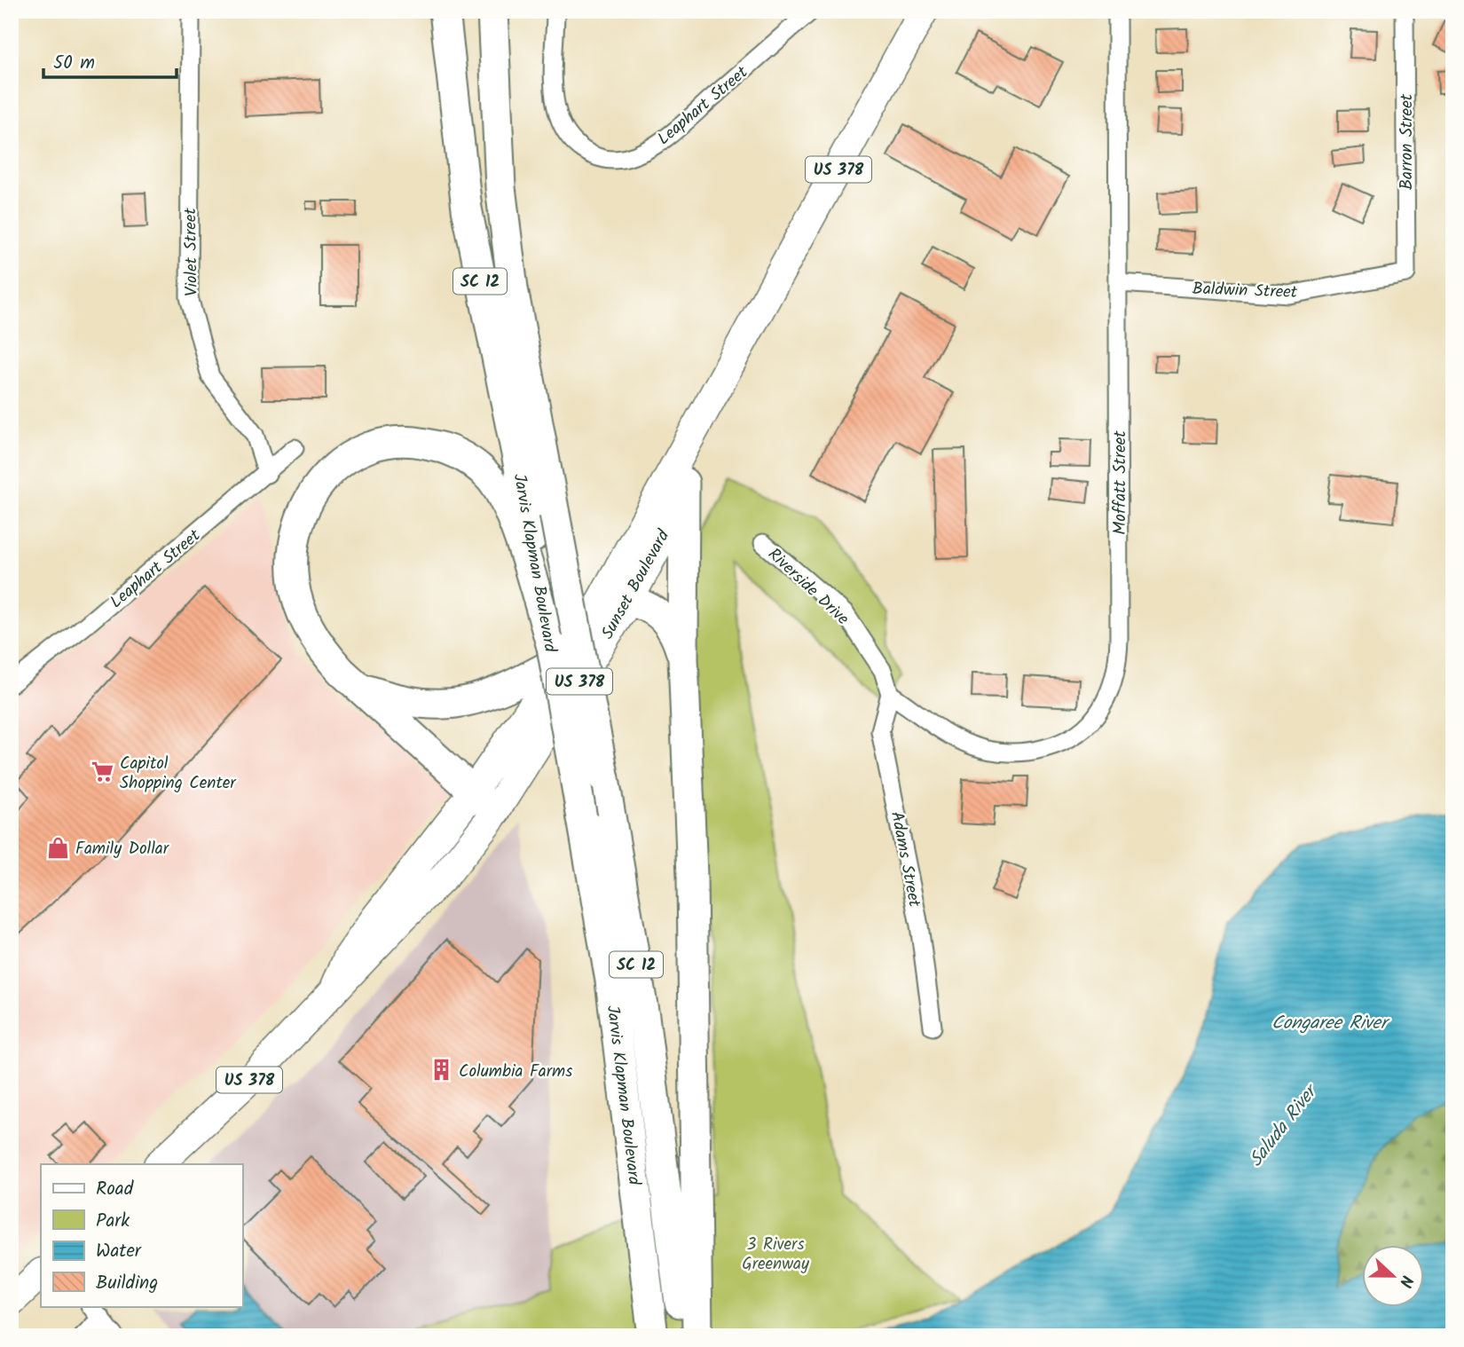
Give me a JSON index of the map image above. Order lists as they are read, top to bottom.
{
  "streets": {
    "highway": ["SC 12", "Jarvis Klapman Boulevard"],
    "main road": ["US 378", "Sunset Boulevard"],
    "street": [
      "Leaphart Street",
      "Barron Street",
      "Violet Street",
      "Baldwin Street",
      "Moffatt Street",
      "Riverside Drive",
      "Adams Street"
    ]
  },
  "crossings": [
    ["Leaphart Street", "Violet Street"],
    ["Barron Street", "Baldwin Street"],
    ["Baldwin Street", "Moffatt Street"],
    ["Moffatt Street", "Riverside Drive"],
    ["Moffatt Street", "Adams Street"],
    ["Jarvis Klapman Boulevard", "Sunset Boulevard"],
    ["Riverside Drive", "Adams Street"]
  ],
  "water": ["Congaree River", "Saluda River"],
  "parks": ["3 Rivers Greenway"],
  "places": {
    "supermarket": ["Capitol Shopping Center"],
    "shop": ["Family Dollar"],
    "building": ["Columbia Farms"]
  },
  "legend": [
    "Road",
    "Park",
    "Water",
    "Building"
  ],
  "scale_bar": "50 m",
  "north": "right"
}
